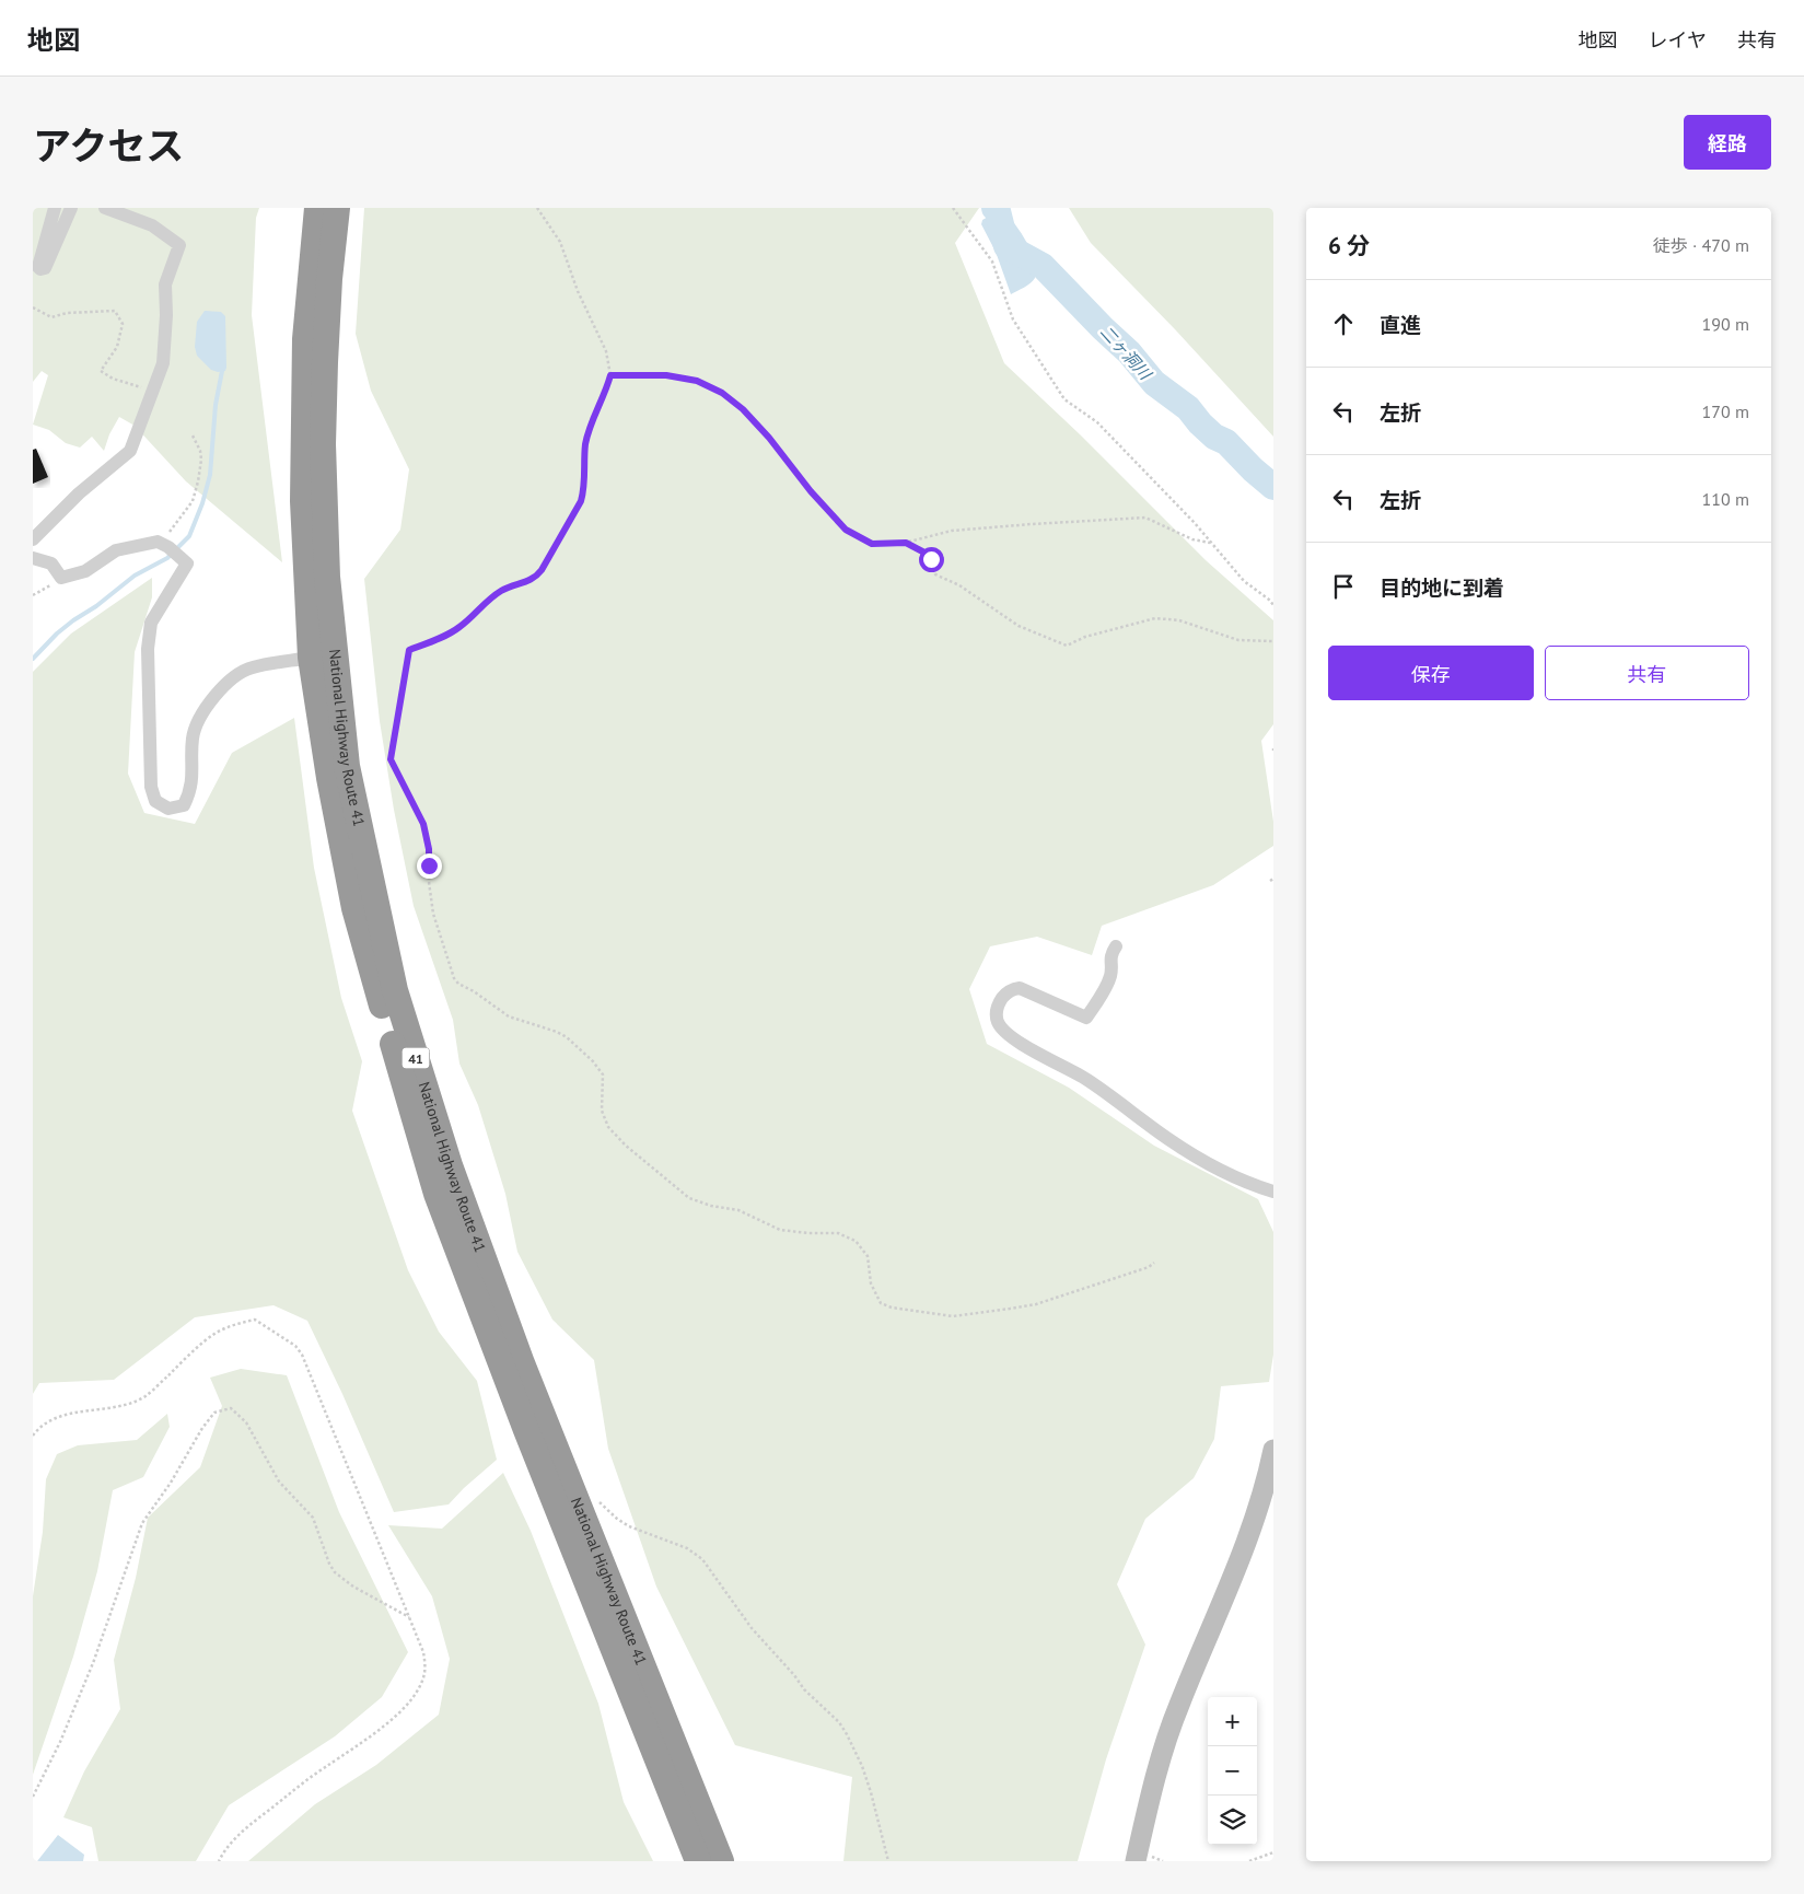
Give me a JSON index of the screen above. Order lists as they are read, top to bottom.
{
  "streets": {
    "highway": ["National Highway Route 41", "41"]
  },
  "water": ["二ヶ洞川"],
  "page": {
    "header": "地図",
    "nav": ["地図", "レイヤ", "共有"],
    "title": "アクセス",
    "buttons": [
      "経路",
      ["保存", "共有"]
    ],
    "heading": ["6 分", "徒歩 · 470 m"],
    "list": [
      ["直進", "190 m"],
      ["左折", "170 m"],
      ["左折", "110 m"],
      "目的地に到着"
    ],
    "map_buttons": ["+", "−"]
  }
}
